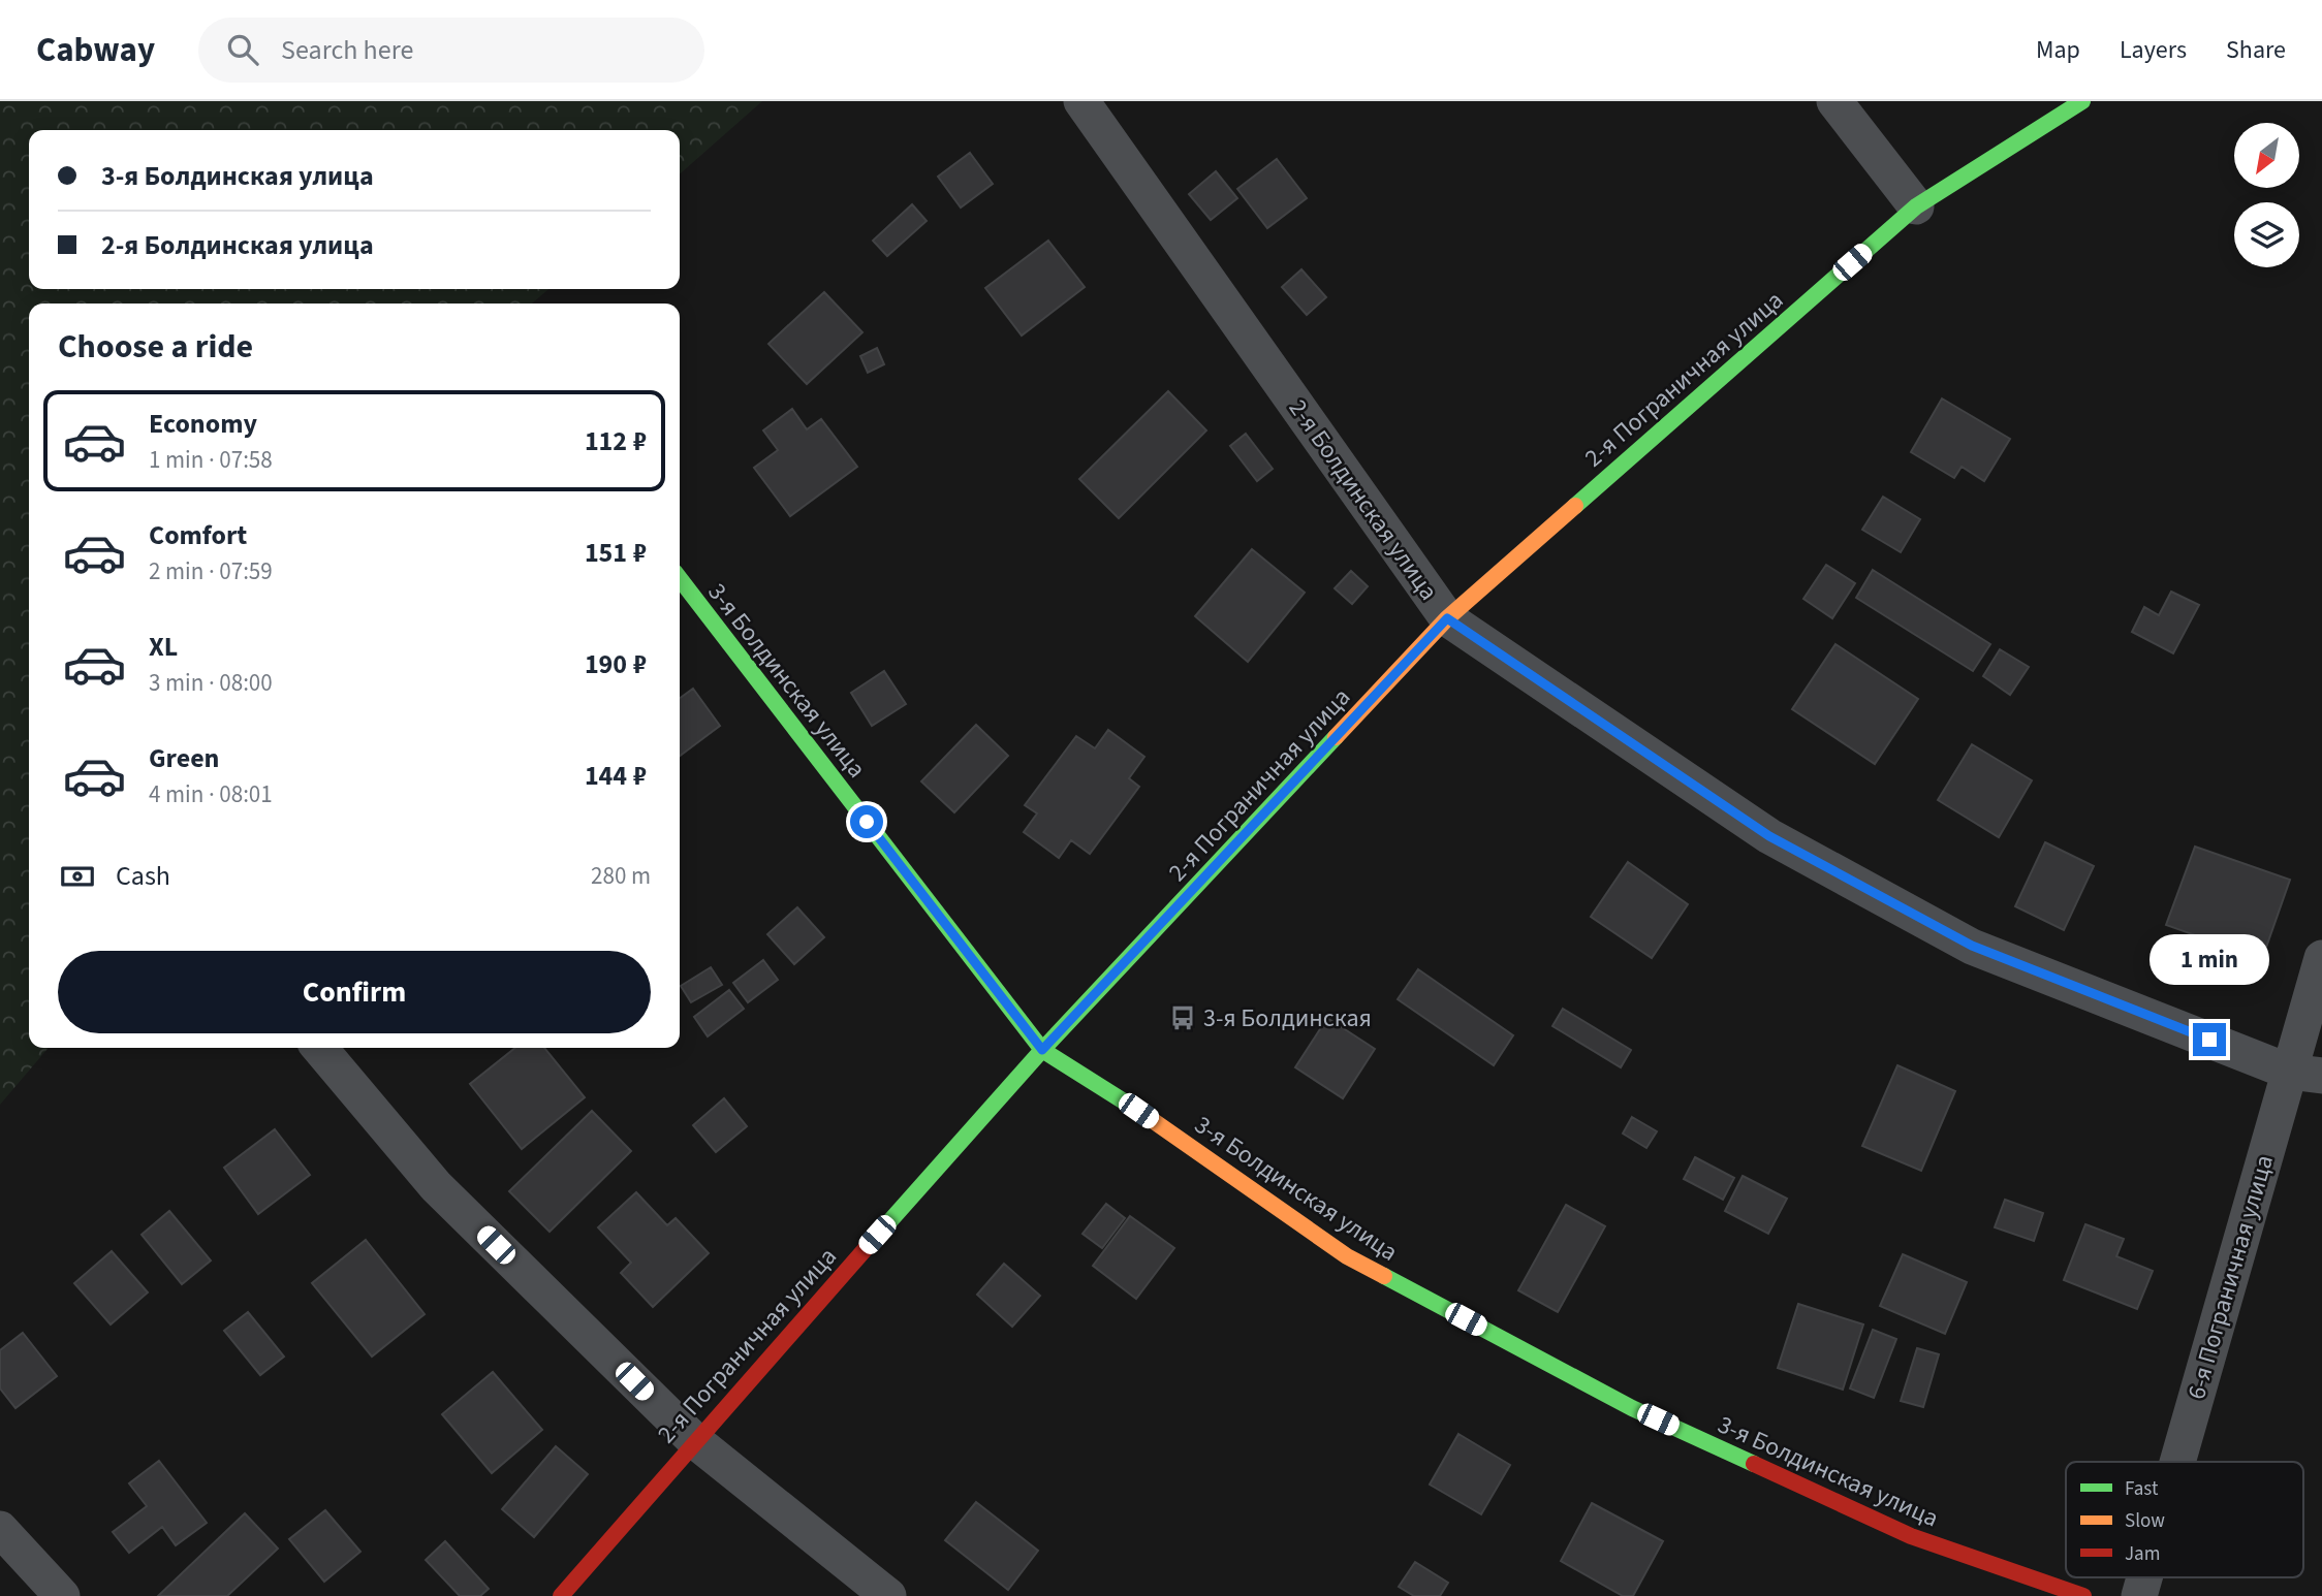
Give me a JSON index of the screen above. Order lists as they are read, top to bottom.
{
  "streets": {
    "street": [
      "2-я Пограничная улица",
      "2-я Болдинская улица",
      "3-я Болдинская улица",
      "6-я Пограничная улица"
    ]
  },
  "crossings": [
    ["2-я Пограничная улица", "2-я Болдинская улица"],
    ["2-я Пограничная улица", "3-я Болдинская улица"],
    ["2-я Болдинская улица", "6-я Пограничная улица"]
  ],
  "places": {
    "bus stop": ["3-я Болдинская"]
  },
  "legend": ["Fast", "Slow", "Jam"],
  "north": "bottom left",
  "page": {
    "header": "Cabway",
    "search": "Search here",
    "nav": ["Map", "Layers", "Share"],
    "banner": ["3-я Болдинская улица", "2-я Болдинская улица"],
    "heading": "Choose a ride",
    "list": [
      {
        "name": "Economy",
        "note": "1 min · 07:58",
        "value": "112 ₽"
      },
      {
        "name": "Comfort",
        "note": "2 min · 07:59",
        "value": "151 ₽"
      },
      {
        "name": "XL",
        "note": "3 min · 08:00",
        "value": "190 ₽"
      },
      {
        "name": "Green",
        "note": "4 min · 08:01",
        "value": "144 ₽"
      }
    ],
    "pay": ["Cash", "280 m"],
    "bubble": "1 min",
    "buttons": "Confirm"
  }
}
